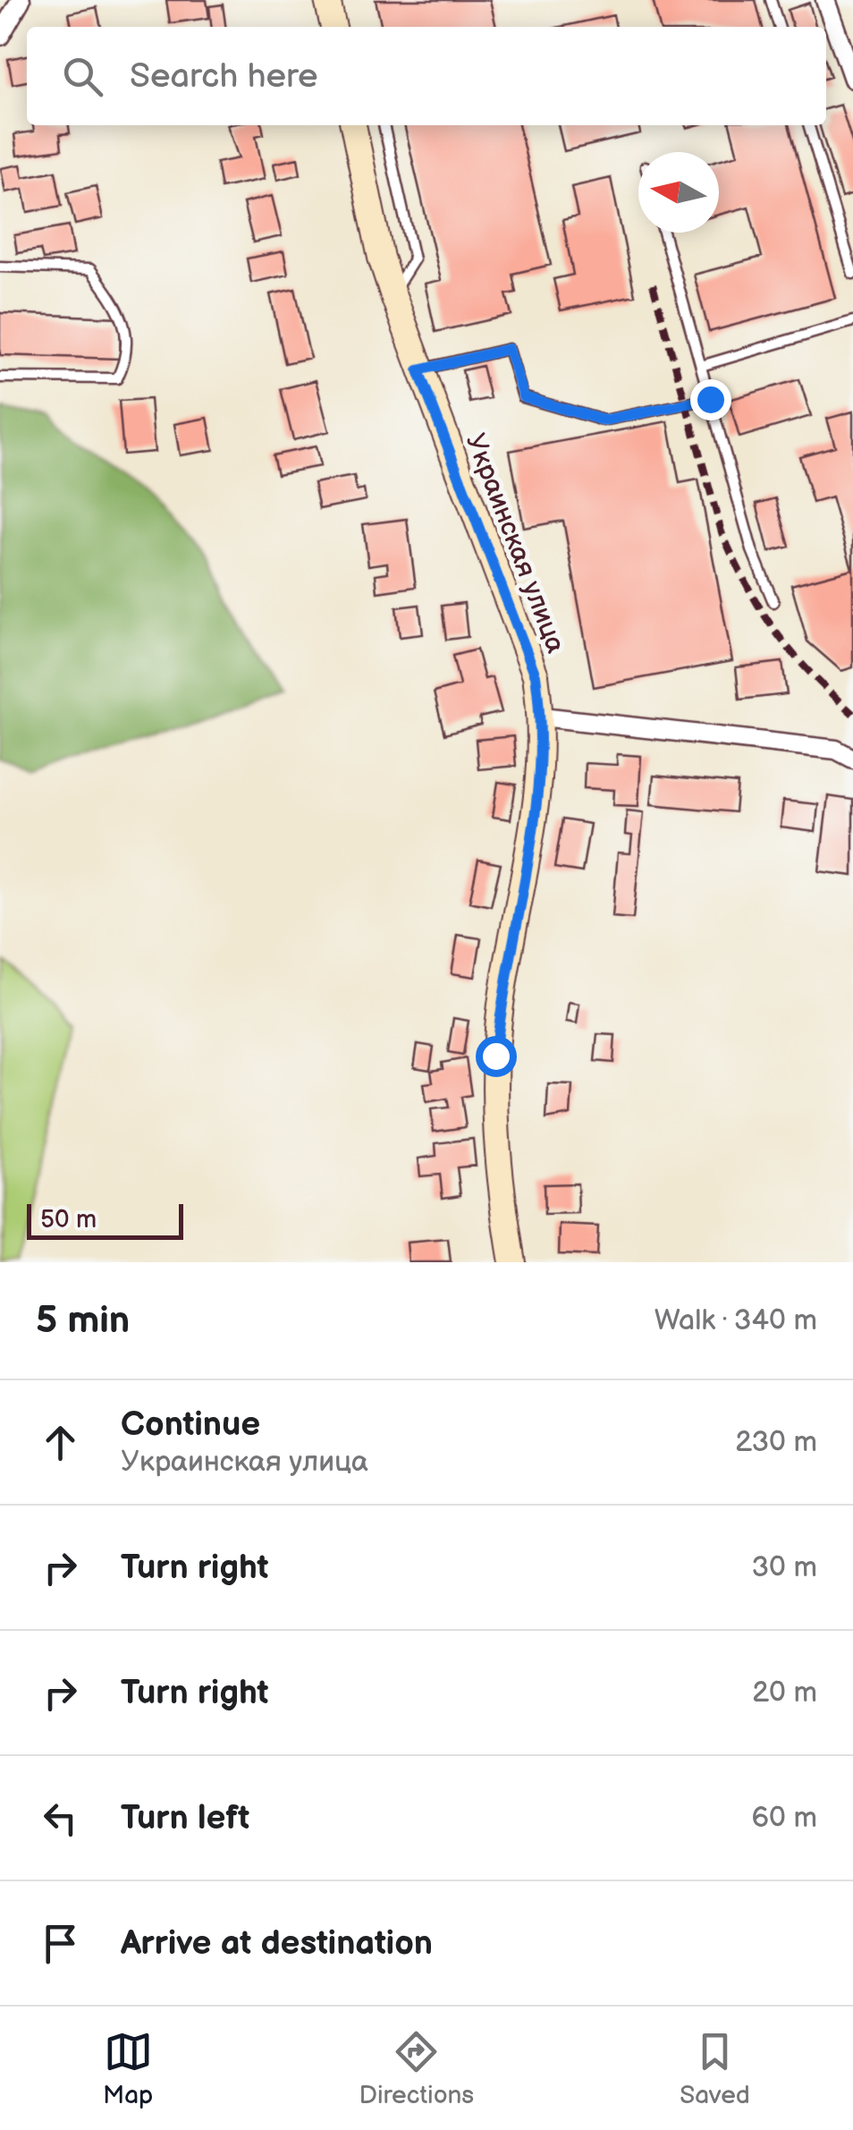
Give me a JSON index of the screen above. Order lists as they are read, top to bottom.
{
  "streets": {
    "street": ["Украинская улица"]
  },
  "scale_bar": "50 m",
  "north": "left",
  "page": {
    "search": "Search here",
    "scale": "50 m",
    "heading": ["5 min", "Walk · 340 m"],
    "list": [
      ["Continue", "Украинская улица", "230 m"],
      ["Turn right", "30 m"],
      ["Turn right", "20 m"],
      ["Turn left", "60 m"],
      "Arrive at destination"
    ],
    "nav": ["Map", "Directions", "Saved"]
  }
}
